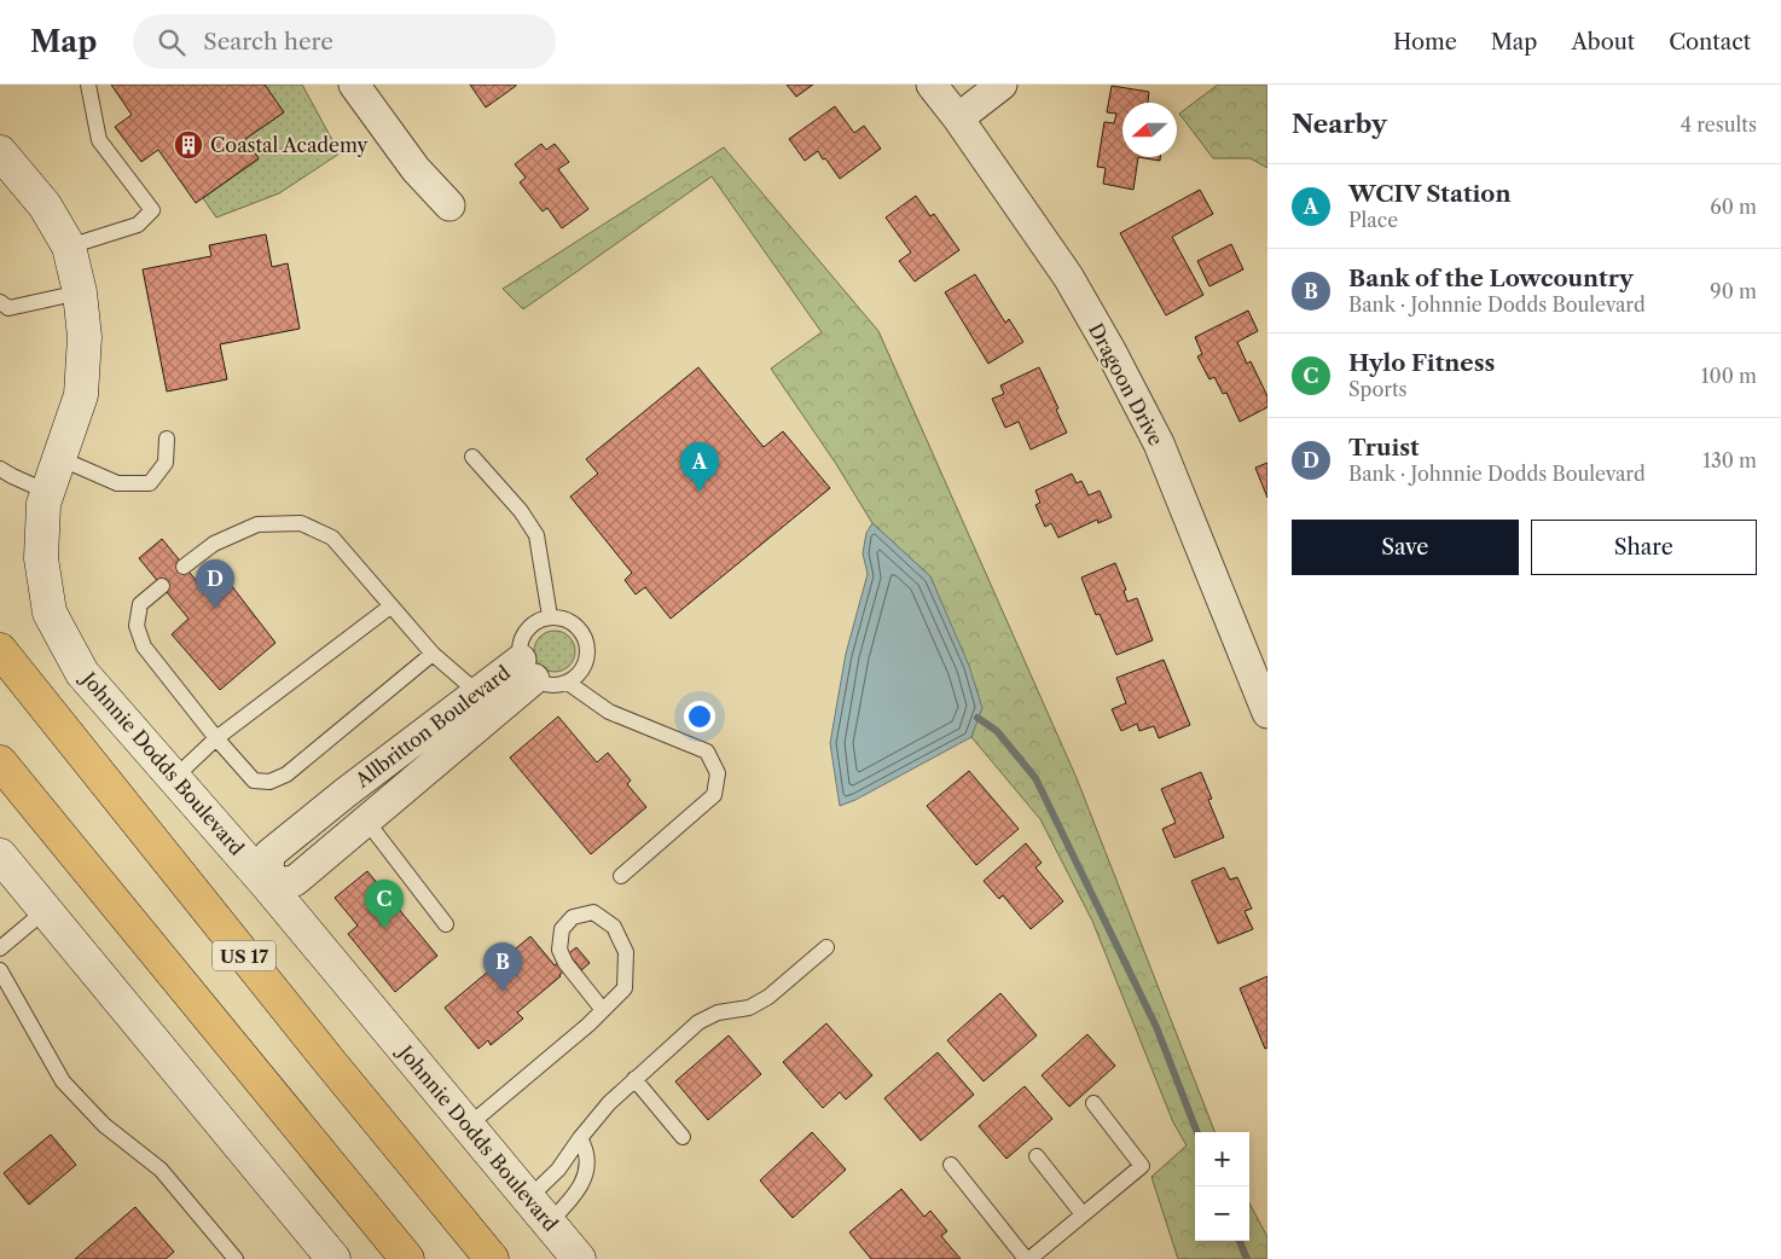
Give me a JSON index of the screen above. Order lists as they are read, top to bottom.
{
  "streets": {
    "highway": ["US 17"],
    "street": ["Dragoon Drive", "Allbritton Boulevard", "Johnnie Dodds Boulevard"]
  },
  "crossings": [
    ["Allbritton Boulevard", "Johnnie Dodds Boulevard"]
  ],
  "places": {
    "building": ["Coastal Academy"]
  },
  "north": "left",
  "page": {
    "header": "Map",
    "search": "Search here",
    "nav": [
      "Home",
      "Map",
      "About",
      "Contact"
    ],
    "heading": ["Nearby", "4 results"],
    "list": [
      {
        "mark": "A",
        "name": "WCIV Station",
        "note": "Place",
        "value": "60 m"
      },
      {
        "mark": "B",
        "name": "Bank of the Lowcountry",
        "note": "Bank · Johnnie Dodds Boulevard",
        "value": "90 m"
      },
      {
        "mark": "C",
        "name": "Hylo Fitness",
        "note": "Sports",
        "value": "100 m"
      },
      {
        "mark": "D",
        "name": "Truist",
        "note": "Bank · Johnnie Dodds Boulevard",
        "value": "130 m"
      }
    ],
    "pins": [
      "A",
      "D",
      "C",
      "B"
    ],
    "buttons": ["Save", "Share"],
    "map_buttons": ["+", "−"]
  }
}
